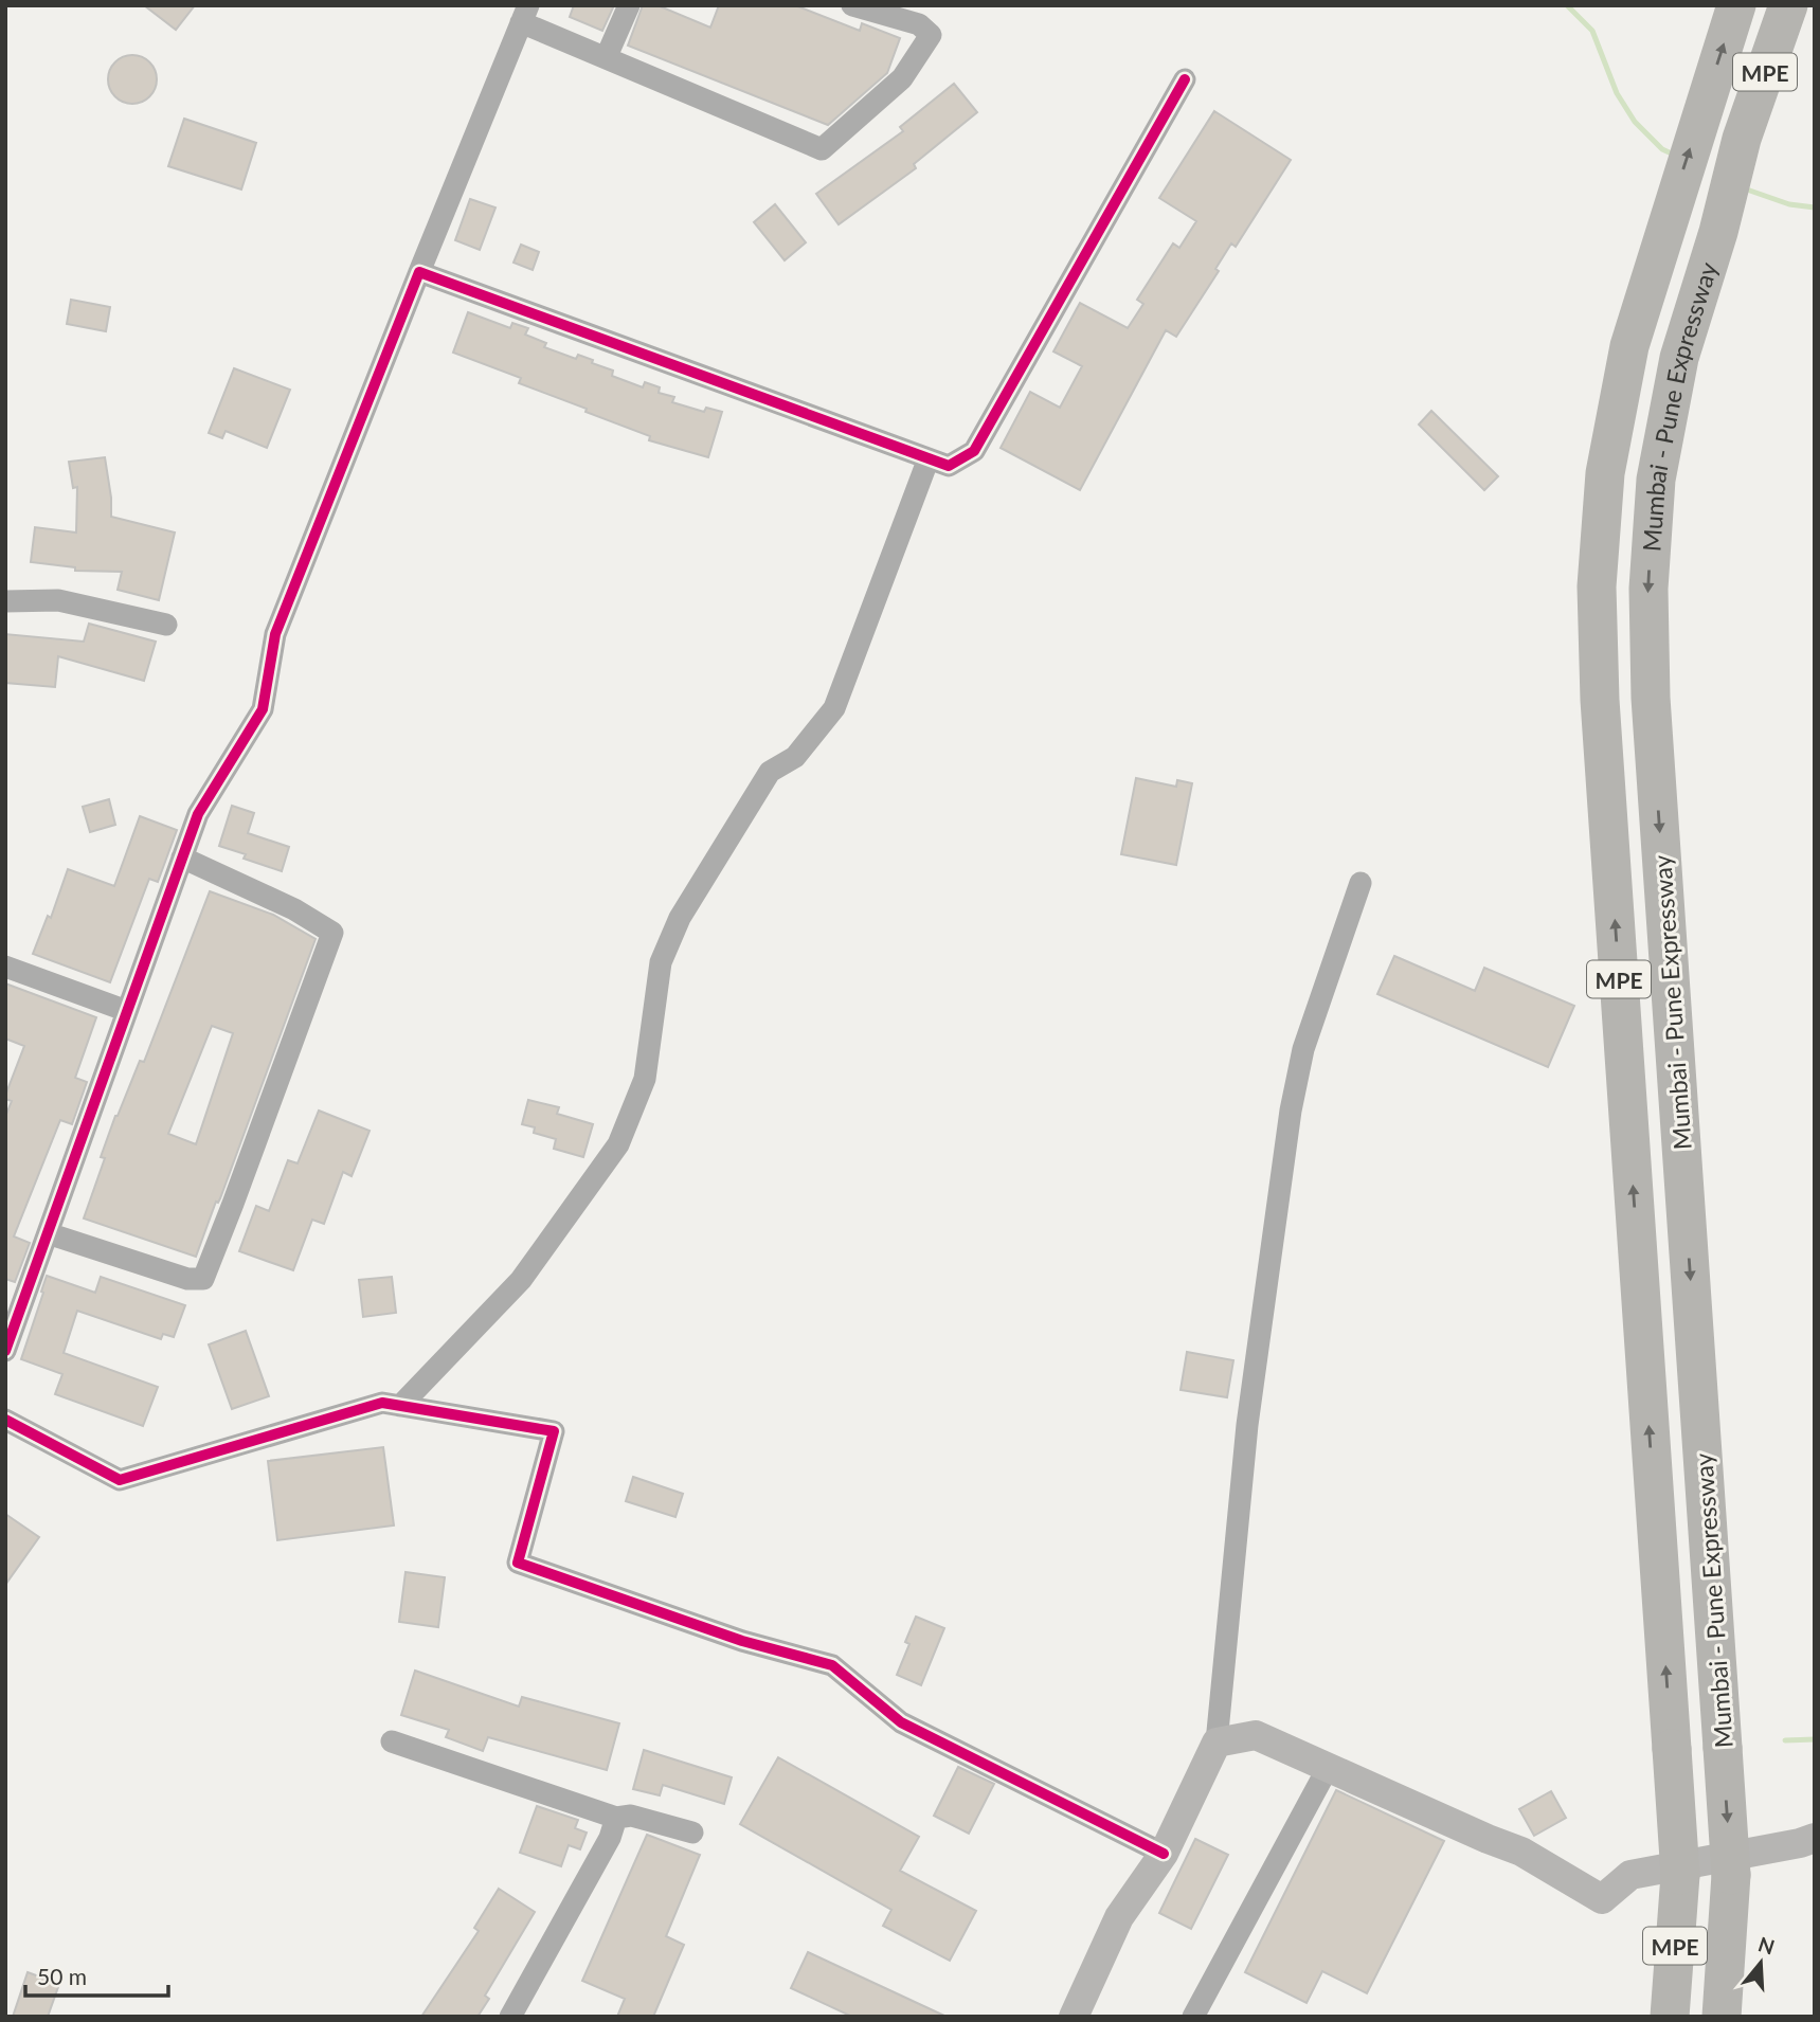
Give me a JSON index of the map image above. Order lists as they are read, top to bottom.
{
  "streets": {
    "highway": ["MPE", "Mumbai - Pune Expressway"]
  },
  "scale_bar": "50 m",
  "north": "top"
}
